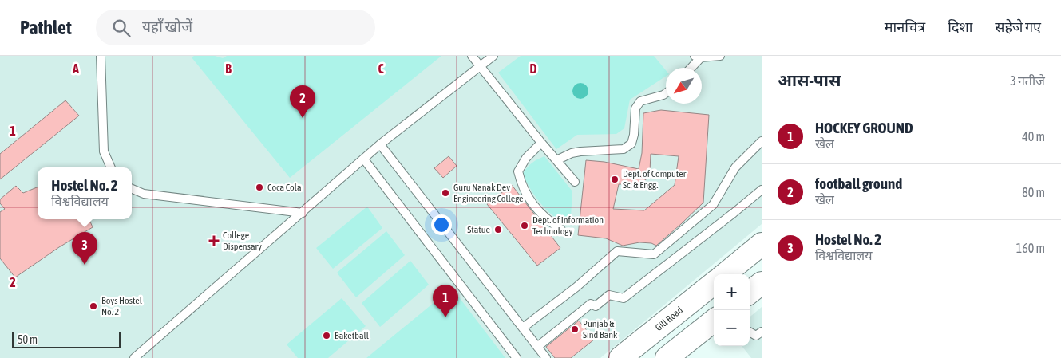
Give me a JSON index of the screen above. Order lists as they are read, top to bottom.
{
  "streets": {
    "main road": ["Gill Road"]
  },
  "places": {
    "other": [
      "Dept. of Computer Sc. & Engg.",
      "Coca Cola",
      "Guru Nanak Dev Engineering College",
      "Dept. of Information Technology",
      "Statue",
      "Boys Hostel No. 2",
      "Punjab & Sind Bank",
      "Baketball"
    ],
    "health": ["College Dispensary"]
  },
  "scale_bar": "50 m",
  "north": "bottom left",
  "page": {
    "header": "Pathlet",
    "search": "यहाँ खोजें",
    "nav": ["मानचित्र", "दिशा", "सहेजे गए"],
    "heading": ["आस-पास", "3 नतीजे"],
    "pins": ["2", "3", "1"],
    "list": [
      {
        "mark": "1",
        "name": "HOCKEY GROUND",
        "note": "खेल",
        "value": "40 m"
      },
      {
        "mark": "2",
        "name": "football ground",
        "note": "खेल",
        "value": "80 m"
      },
      {
        "mark": "3",
        "name": "Hostel No. 2",
        "note": "विश्वविद्यालय",
        "value": "160 m"
      }
    ],
    "popup": ["Hostel No. 2", "विश्वविद्यालय"],
    "map_buttons": ["+", "−"],
    "scale": "50 m"
  },
  "grid": {
    "columns": [
      "A",
      "B",
      "C",
      "D"
    ],
    "rows": ["1", "2"]
  }
}
